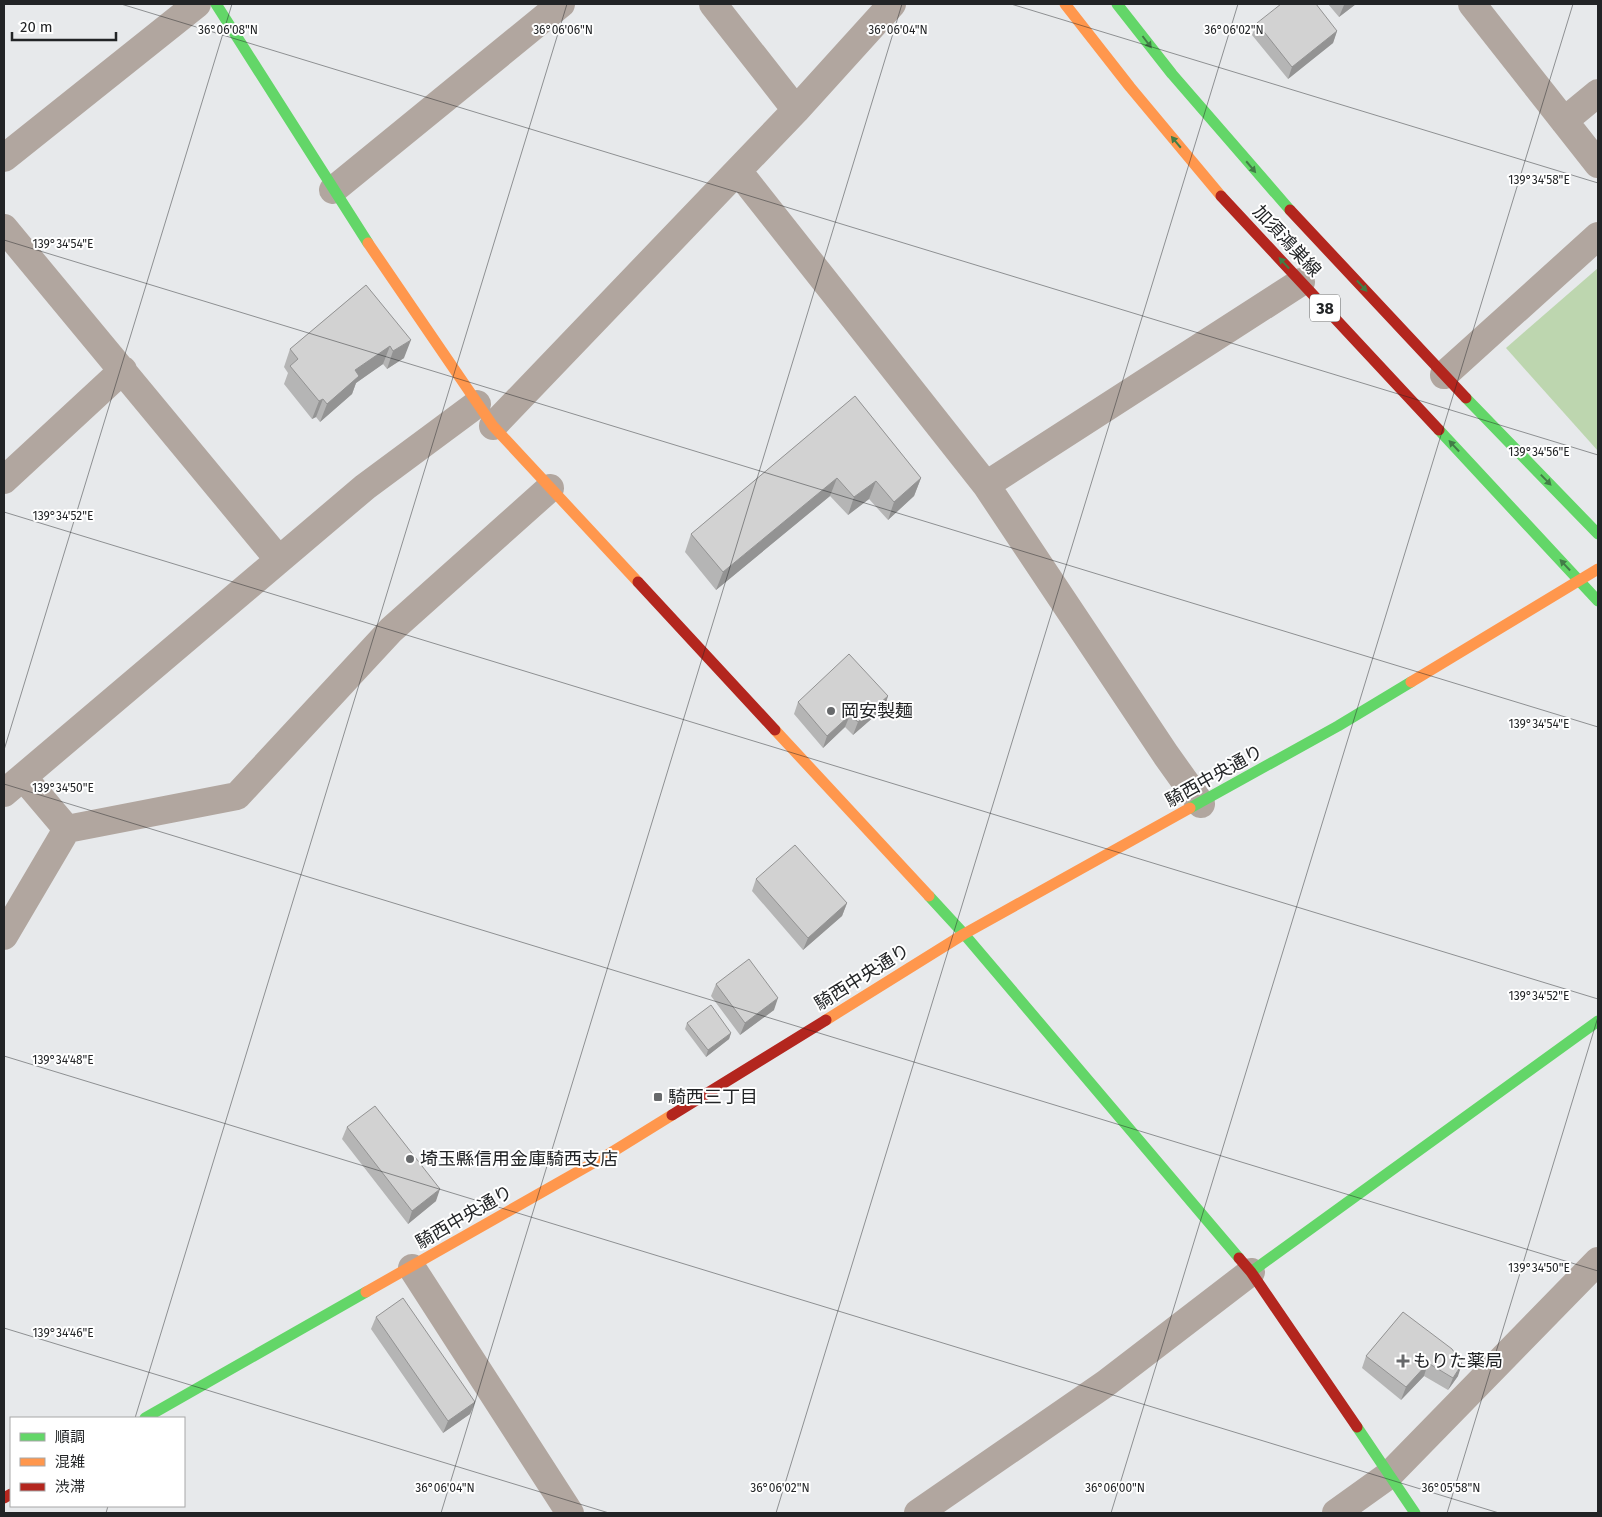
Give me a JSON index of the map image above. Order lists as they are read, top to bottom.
{
  "streets": {
    "street": ["加須鴻巣線", "38", "騎西中央通り"]
  },
  "crossings": [
    ["加須鴻巣線", "騎西中央通り"]
  ],
  "places": {
    "other": ["岡安製麺", "埼玉縣信用金庫騎西支店"],
    "transit": ["騎西三丁目"],
    "health": ["もりた薬局"]
  },
  "legend": ["順調", "混雑", "渋滞"],
  "scale_bar": "20 m",
  "coordinates": [
    "36°06'08\"N",
    "36°06'06\"N",
    "36°06'04\"N",
    "36°06'02\"N",
    "139°34'58\"E",
    "139°34'54\"E",
    "139°34'56\"E",
    "139°34'52\"E",
    "139°34'50\"E",
    "139°34'48\"E",
    "139°34'46\"E",
    "36°06'00\"N",
    "36°05'58\"N"
  ]
}
